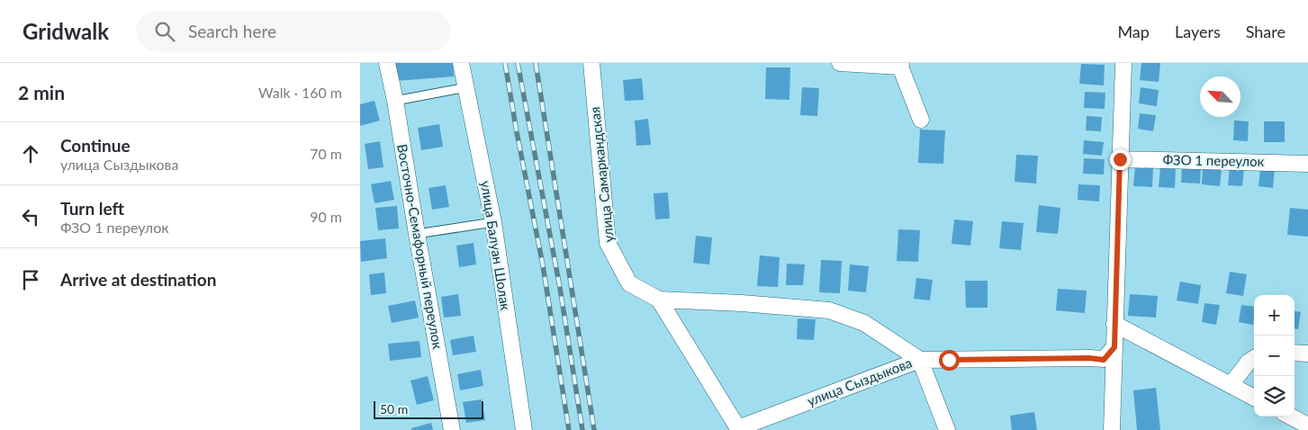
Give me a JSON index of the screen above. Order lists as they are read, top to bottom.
{
  "streets": {
    "street": [
      "ФЗО 1 переулок",
      "улица Самаркандская",
      "улица Балуан Шолак",
      "Восточно-Семафорный переулок",
      "улица Сыздыкова"
    ]
  },
  "crossings": [
    ["улица Самаркандская", "улица Сыздыкова"]
  ],
  "scale_bar": "50 m",
  "north": "top left",
  "page": {
    "header": "Gridwalk",
    "search": "Search here",
    "nav": ["Map", "Layers", "Share"],
    "heading": ["2 min", "Walk · 160 m"],
    "list": [
      ["Continue", "улица Сыздыкова", "70 m"],
      ["Turn left", "ФЗО 1 переулок", "90 m"],
      "Arrive at destination"
    ],
    "map_buttons": ["+", "−"],
    "scale": "50 m"
  }
}
